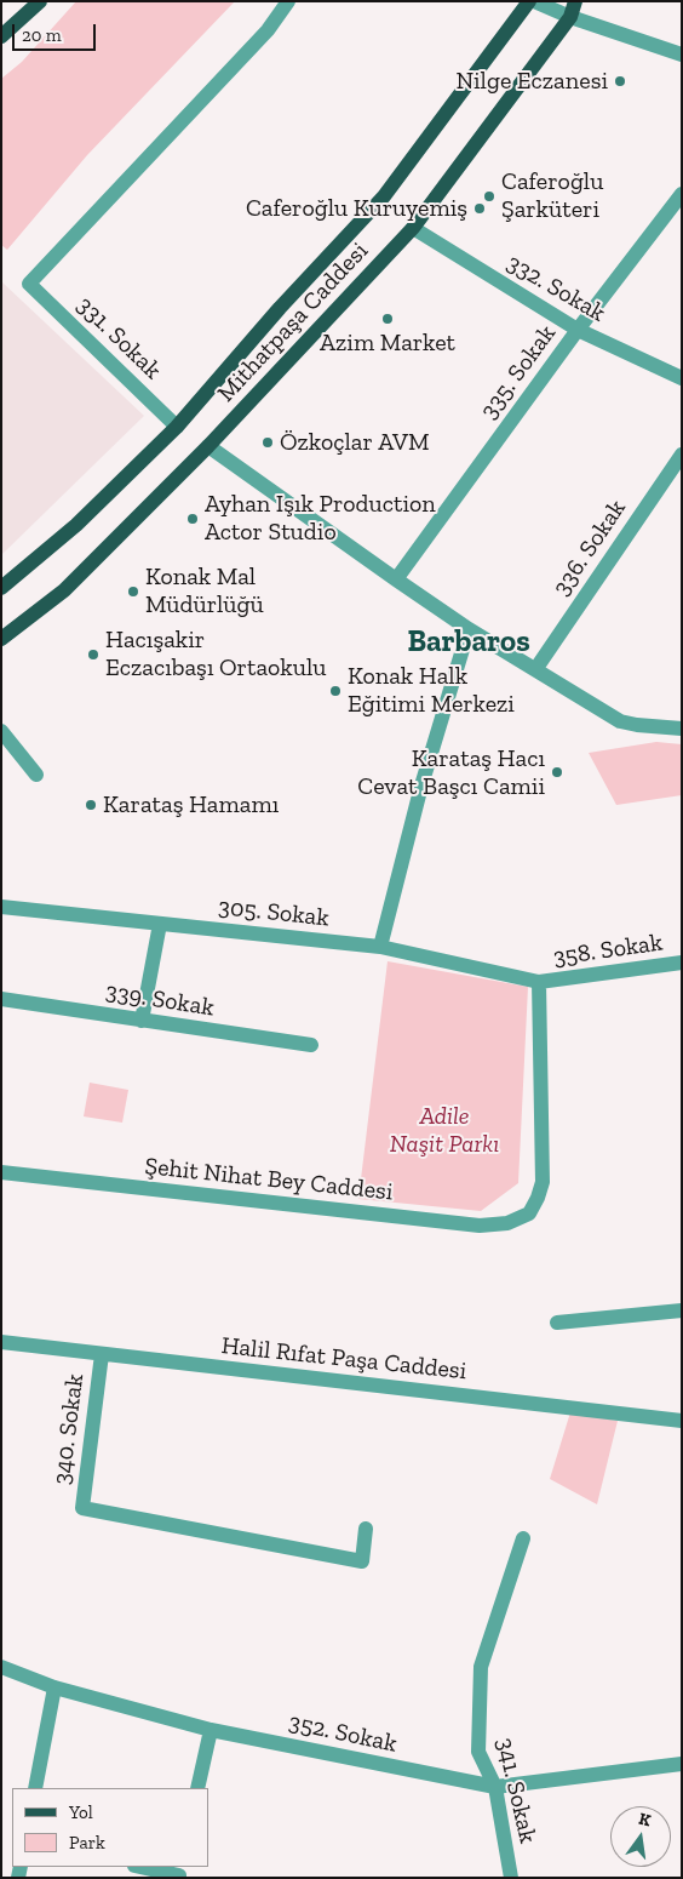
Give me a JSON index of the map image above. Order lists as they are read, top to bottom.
{
  "streets": {
    "main road": ["Mithatpaşa Caddesi"],
    "street": [
      "332. Sokak",
      "331. Sokak",
      "335. Sokak",
      "336. Sokak",
      "305. Sokak",
      "358. Sokak",
      "339. Sokak",
      "Şehit Nihat Bey Caddesi",
      "Halil Rıfat Paşa Caddesi",
      "340. Sokak",
      "352. Sokak",
      "341. Sokak"
    ]
  },
  "crossings": [
    ["332. Sokak", "Mithatpaşa Caddesi"],
    ["332. Sokak", "335. Sokak"],
    ["Mithatpaşa Caddesi", "331. Sokak"],
    ["305. Sokak", "358. Sokak"],
    ["305. Sokak", "Şehit Nihat Bey Caddesi"],
    ["358. Sokak", "Şehit Nihat Bey Caddesi"],
    ["Halil Rıfat Paşa Caddesi", "340. Sokak"],
    ["352. Sokak", "341. Sokak"]
  ],
  "districts": ["Barbaros"],
  "parks": ["Adile Naşit Parkı"],
  "places": [
    "Nilge Eczanesi",
    "Caferoğlu Şarküteri",
    "Caferoğlu Kuruyemiş",
    "Azim Market",
    "Özkoçlar AVM",
    "Ayhan Işık Production Actor Studio",
    "Konak Mal Müdürlüğü",
    "Hacışakir Eczacıbaşı Ortaokulu",
    "Konak Halk Eğitimi Merkezi",
    "Karataş Hacı Cevat Başcı Camii",
    "Karataş Hamamı"
  ],
  "legend": ["Yol", "Park"],
  "scale_bar": "20 m",
  "north": "top"
}
